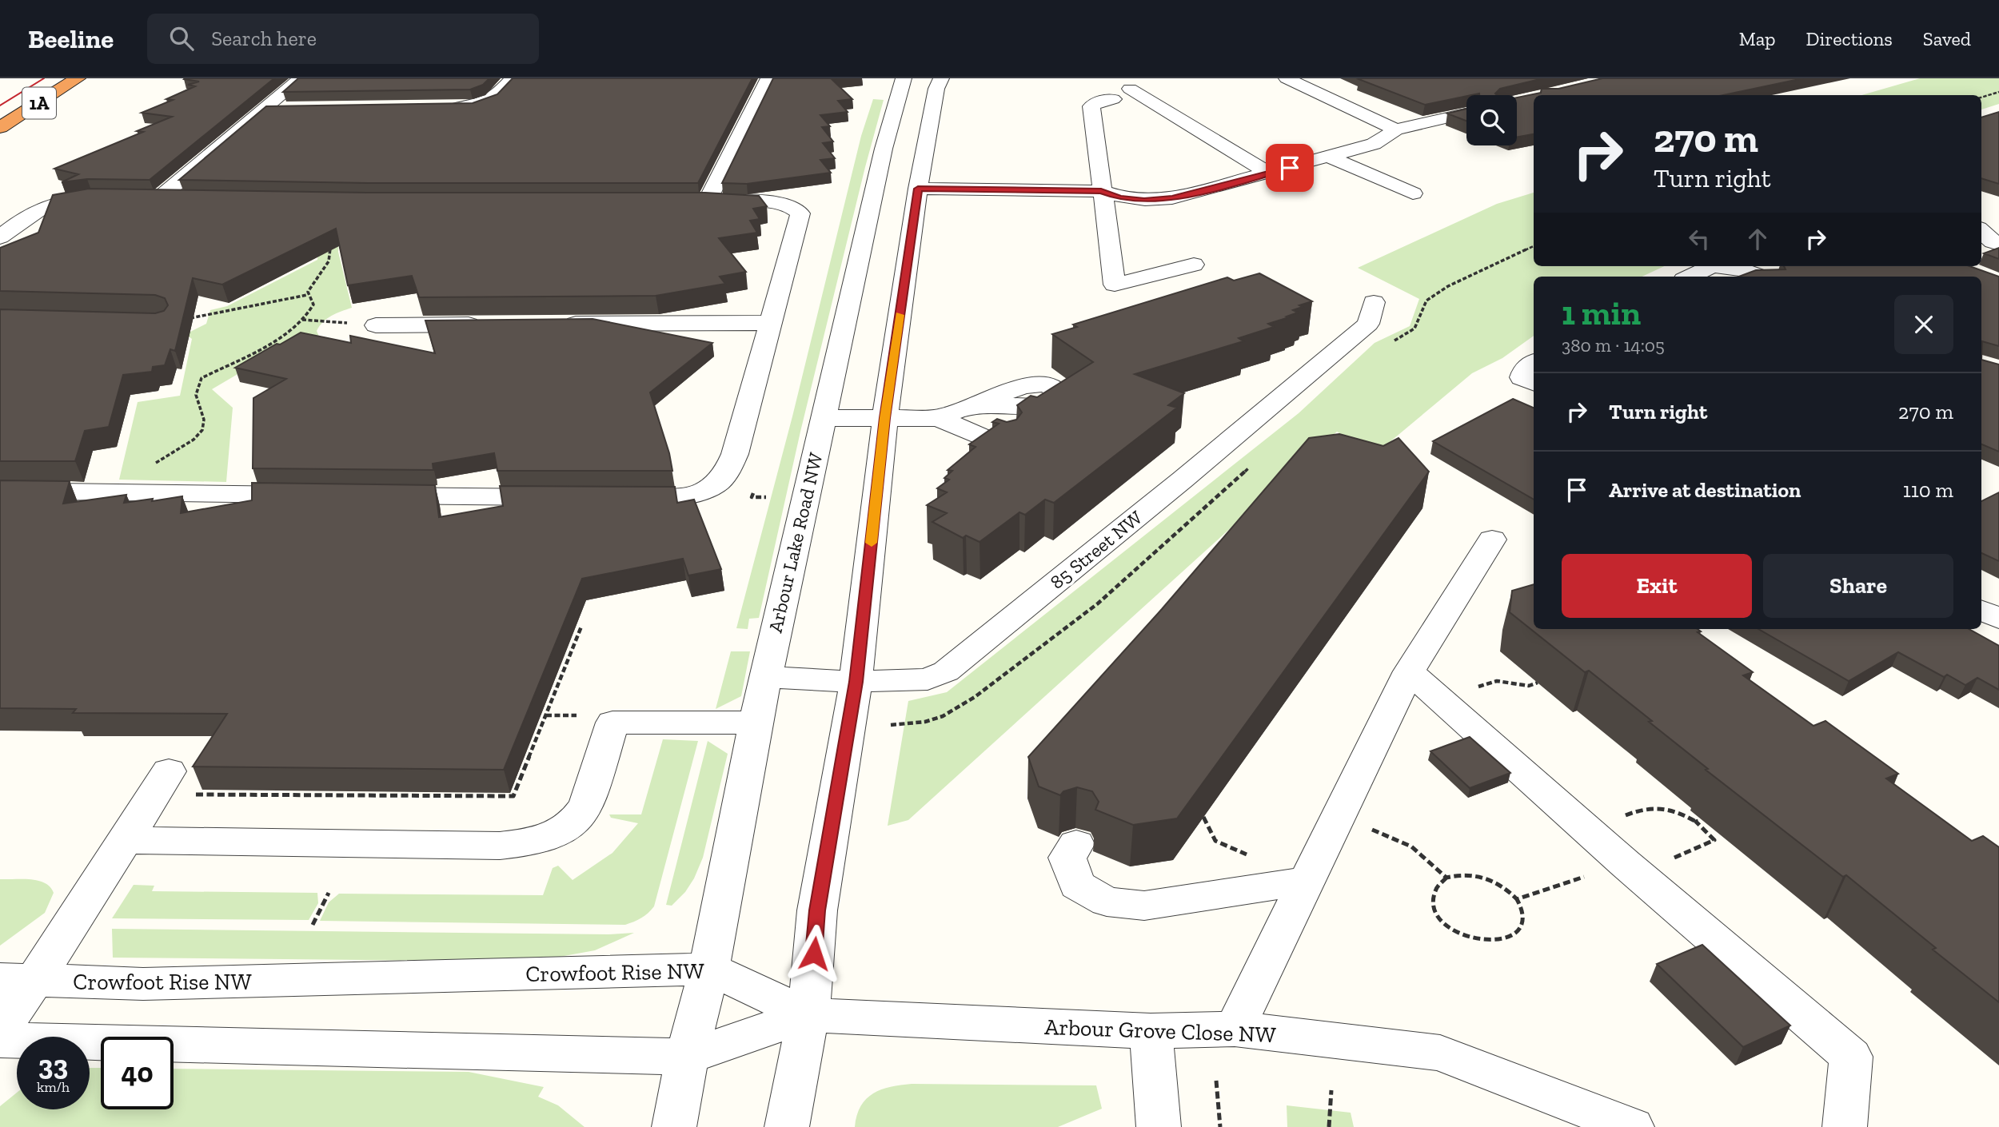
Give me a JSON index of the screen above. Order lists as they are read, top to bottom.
{
  "streets": {
    "highway": ["1A"],
    "street": [
      "Arbour Lake Road NW",
      "85 Street NW",
      "Crowfoot Rise NW",
      "Arbour Grove Close NW"
    ]
  },
  "crossings": [
    ["Arbour Lake Road NW", "85 Street NW"],
    ["Arbour Lake Road NW", "Crowfoot Rise NW"],
    ["Crowfoot Rise NW", "Arbour Grove Close NW"]
  ],
  "page": {
    "header": "Beeline",
    "search": "Search here",
    "nav": ["Map", "Directions", "Saved"],
    "turn": ["270 m", "Turn right"],
    "heading": ["1 min", "380 m · 14:05"],
    "list": [
      {
        "name": "Turn right",
        "value": "270 m"
      },
      {
        "name": "Arrive at destination",
        "value": "110 m"
      }
    ],
    "buttons": ["Exit", "Share"],
    "speed": "33 km/h",
    "limit": "40"
  }
}
